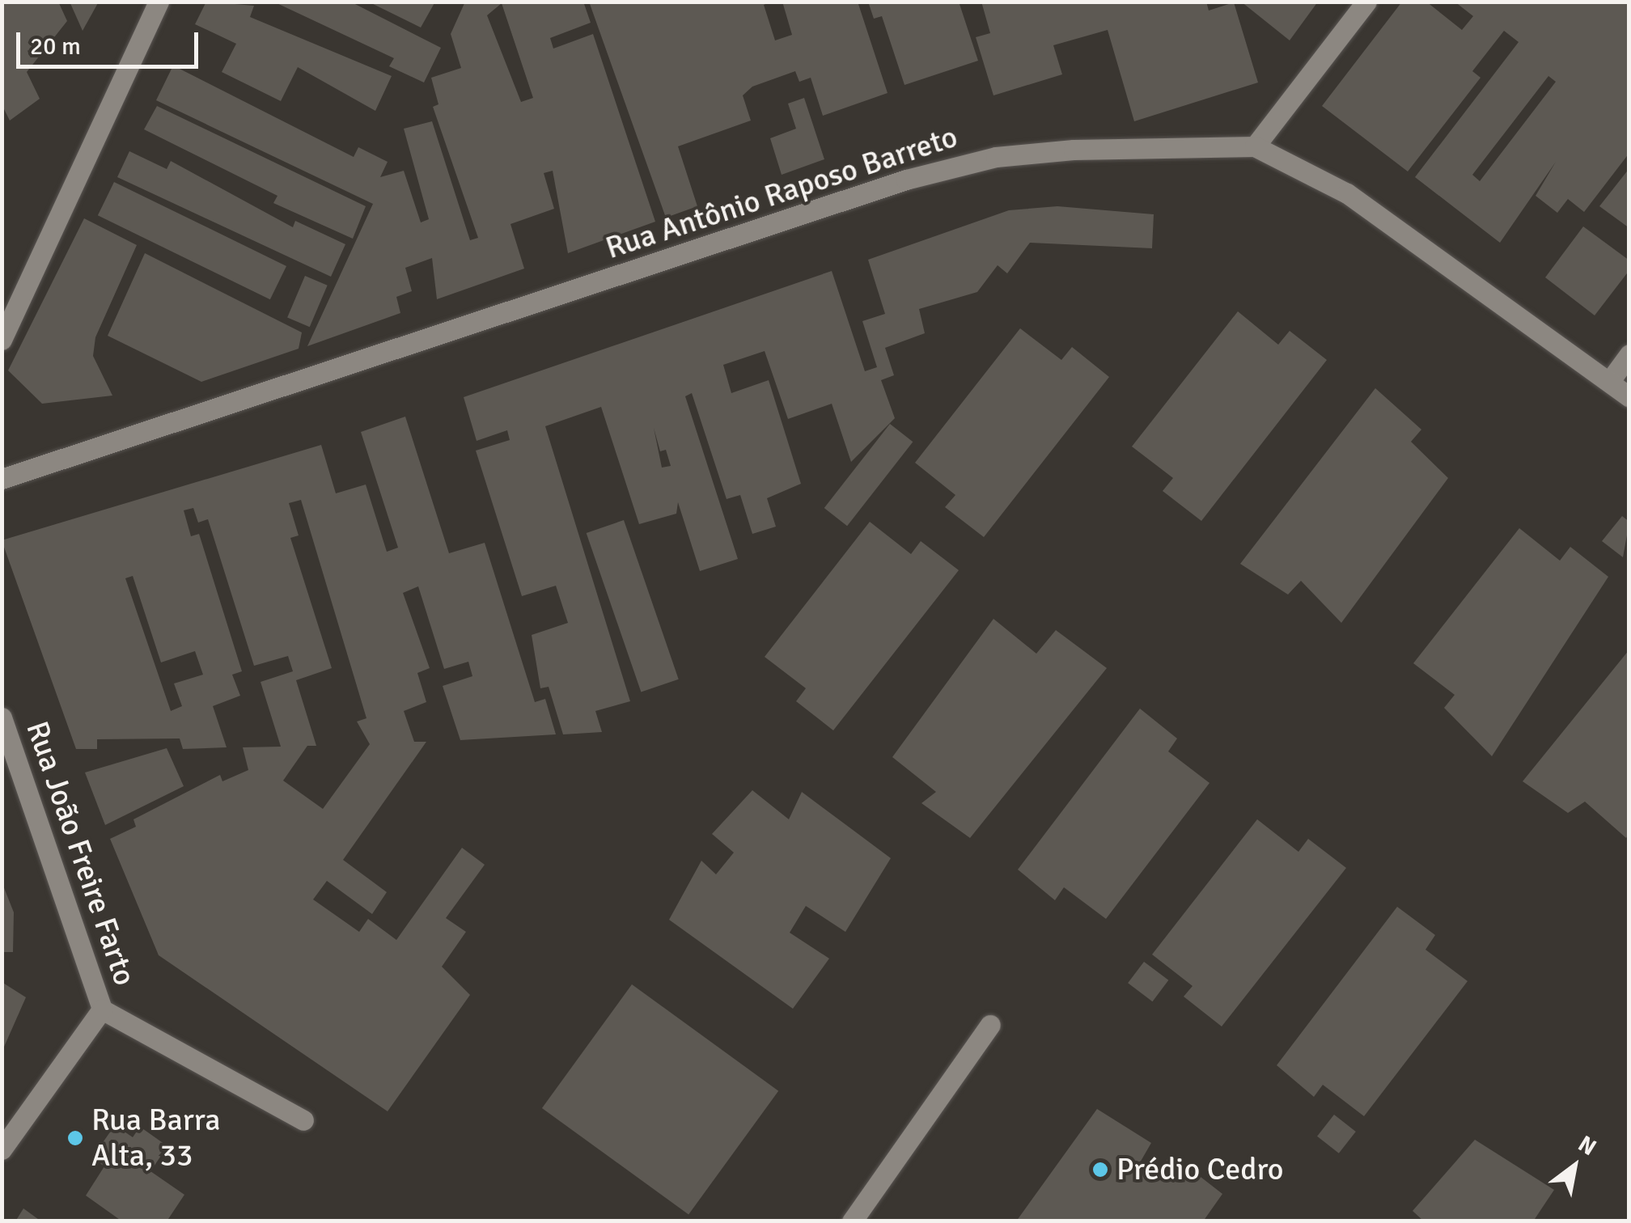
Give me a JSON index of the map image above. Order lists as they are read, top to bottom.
{
  "streets": {
    "street": ["Rua Antônio Raposo Barreto", "Rua João Freire Farto"]
  },
  "places": ["Rua Barra Alta, 33", "Prédio Cedro"],
  "scale_bar": "20 m",
  "north": "top right"
}
